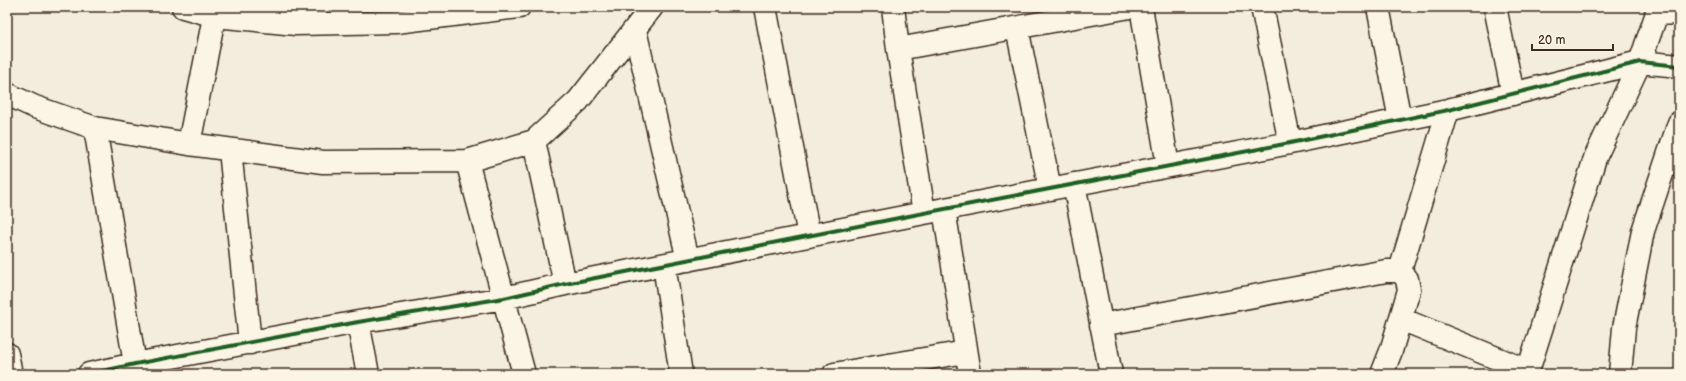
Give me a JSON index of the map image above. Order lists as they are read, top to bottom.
{
  "scale_bar": "20 m"
}
